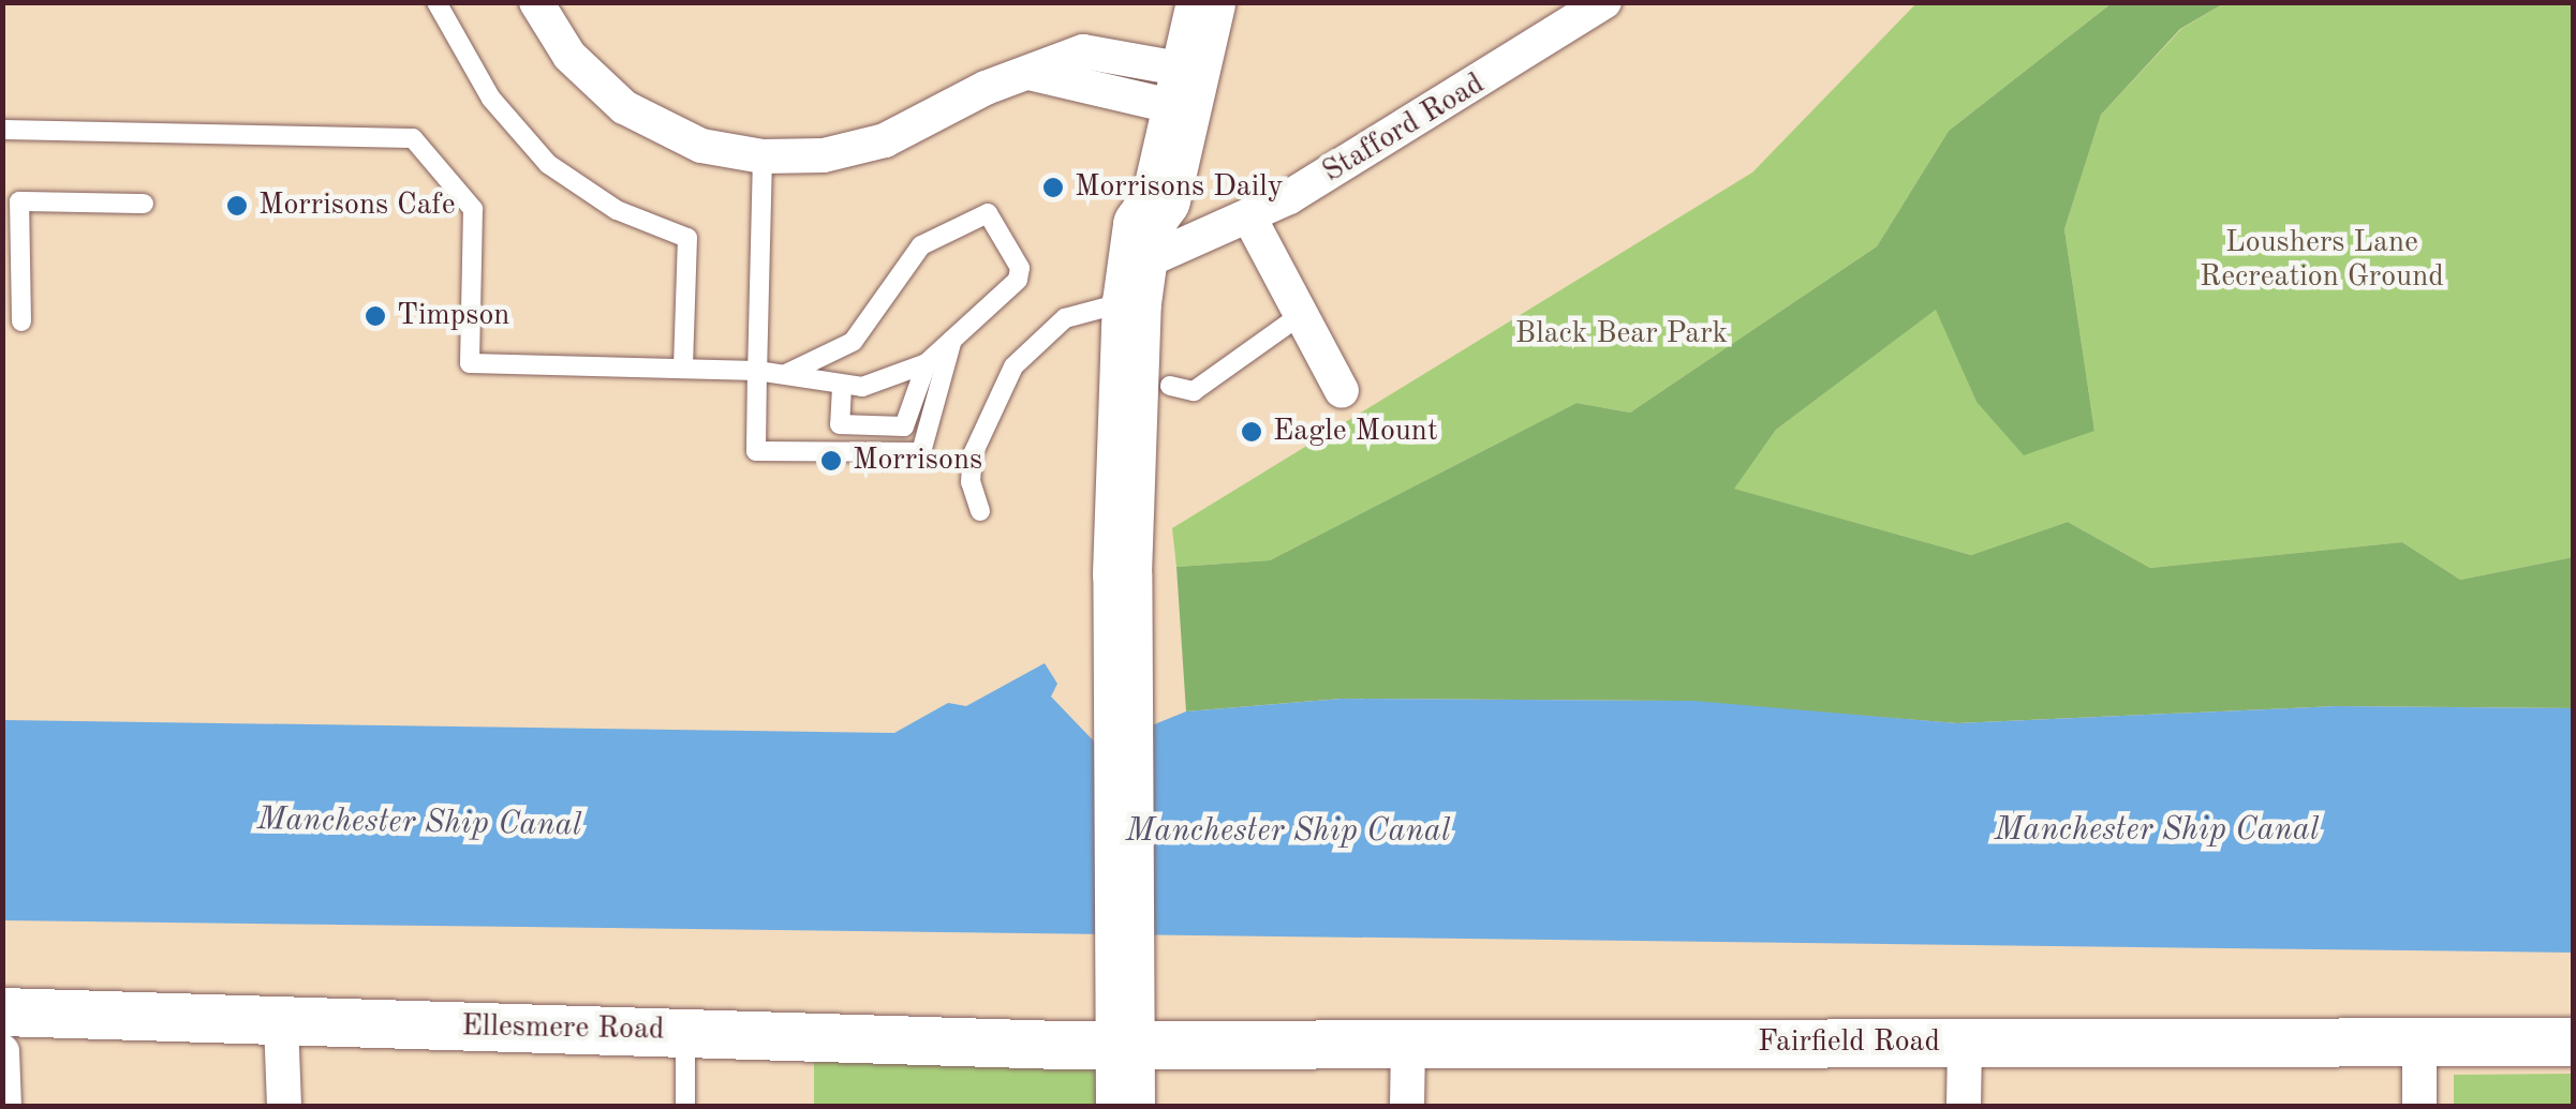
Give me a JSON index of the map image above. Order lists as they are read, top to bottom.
{
  "streets": {
    "main road": ["Ellesmere Road", "Fairfield Road"],
    "street": ["Stafford Road"]
  },
  "crossings": [
    ["Ellesmere Road", "Fairfield Road"]
  ],
  "water": ["Manchester Ship Canal"],
  "parks": ["Loushers Lane Recreation Ground", "Black Bear Park"],
  "places": [
    "Morrisons Daily",
    "Morrisons Cafe",
    "Timpson",
    "Eagle Mount",
    "Morrisons"
  ]
}
